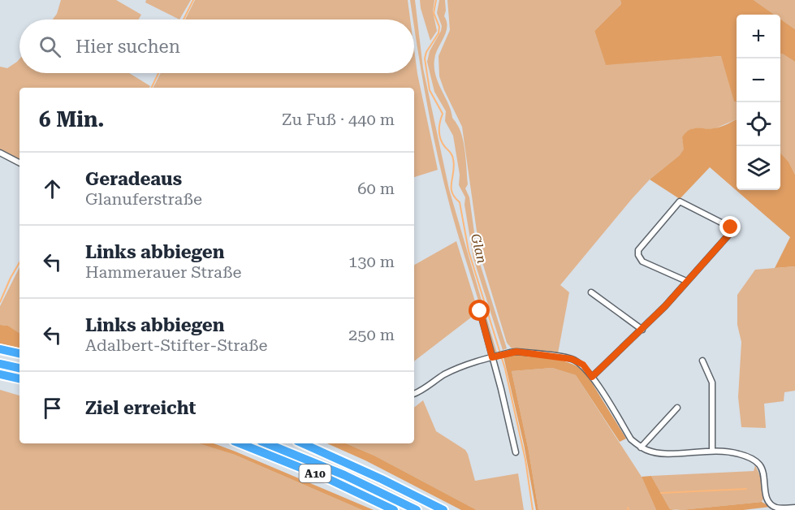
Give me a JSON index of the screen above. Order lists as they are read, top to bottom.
{
  "streets": {
    "highway": ["A10"]
  },
  "water": ["Glan"],
  "page": {
    "map_buttons": ["+", "−"],
    "search": "Hier suchen",
    "heading": ["6 Min.", "Zu Fuß · 440 m"],
    "list": [
      ["Geradeaus", "Glanuferstraße", "60 m"],
      ["Links abbiegen", "Hammerauer Straße", "130 m"],
      ["Links abbiegen", "Adalbert-Stifter-Straße", "250 m"],
      "Ziel erreicht"
    ]
  }
}
